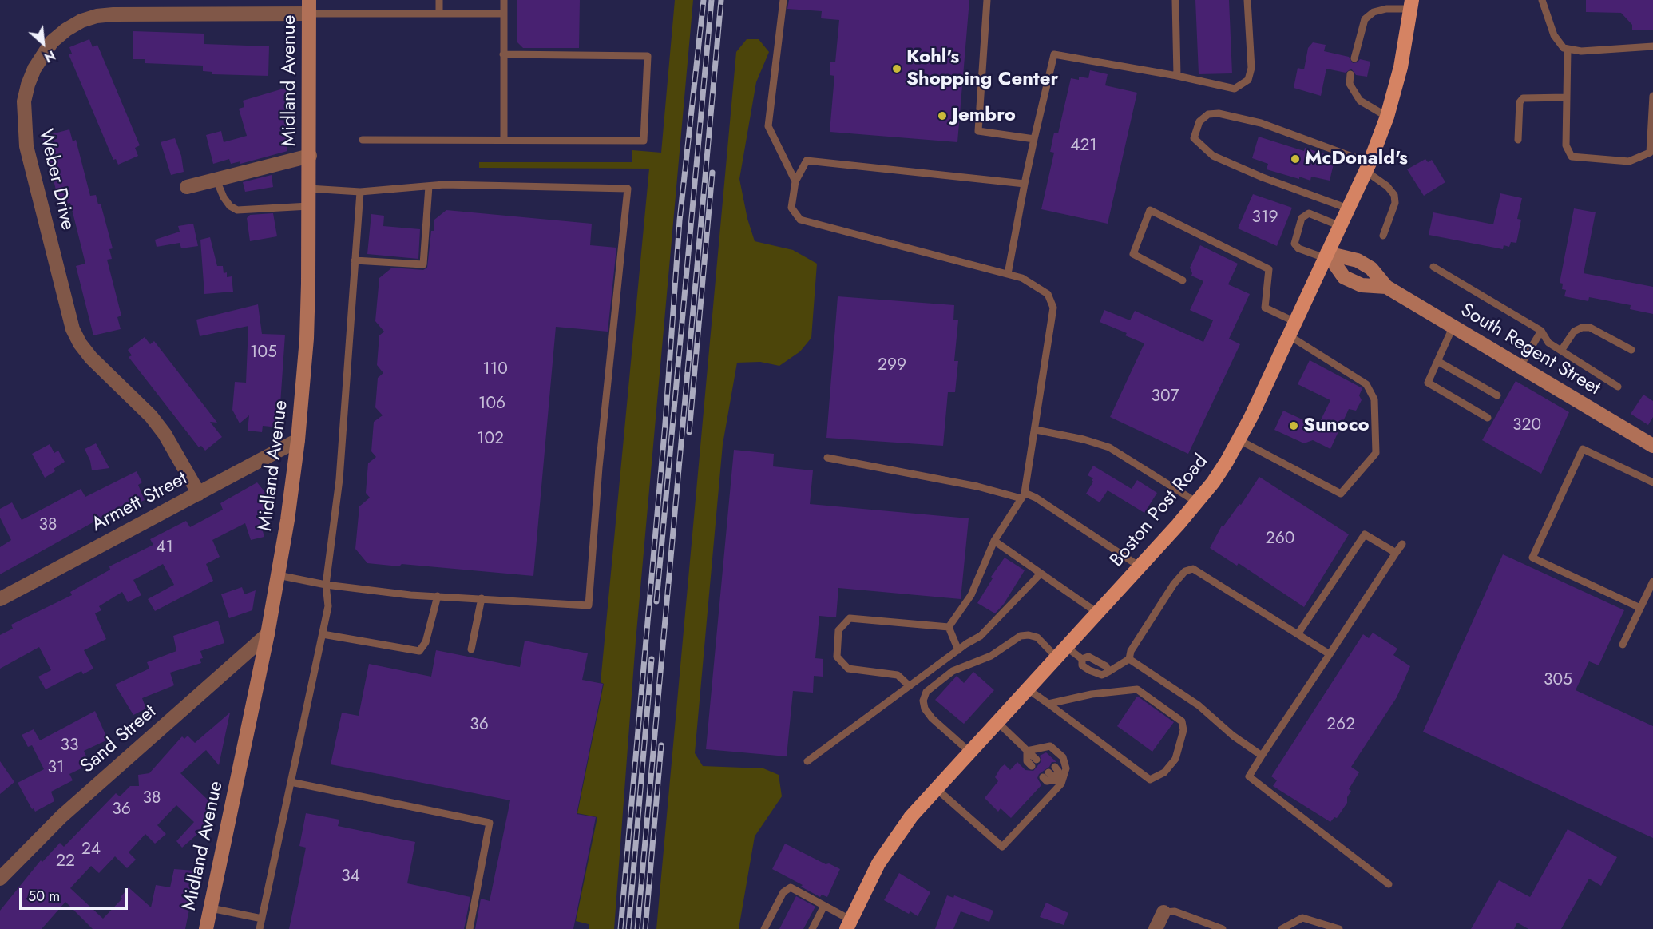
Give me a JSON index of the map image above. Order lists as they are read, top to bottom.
{
  "streets": {
    "main road": ["Boston Post Road"],
    "street": [
      "Midland Avenue",
      "Weber Drive",
      "South Regent Street",
      "Armett Street",
      "Sand Street"
    ]
  },
  "crossings": [
    ["Midland Avenue", "Weber Drive"],
    ["Midland Avenue", "Armett Street"],
    ["Midland Avenue", "Sand Street"],
    ["Weber Drive", "Armett Street"],
    ["South Regent Street", "Boston Post Road"]
  ],
  "places": [
    "Kohl's Shopping Center",
    "Jembro",
    "McDonald's",
    "Sunoco"
  ],
  "house_numbers": [
    "421",
    "319",
    "105",
    "299",
    "110",
    "307",
    "106",
    "320",
    "102",
    "38",
    "260",
    "41",
    "305",
    "36",
    "262",
    "33",
    "31",
    "38",
    "36",
    "24",
    "22",
    "34"
  ],
  "scale_bar": "50 m",
  "north": "bottom right"
}
